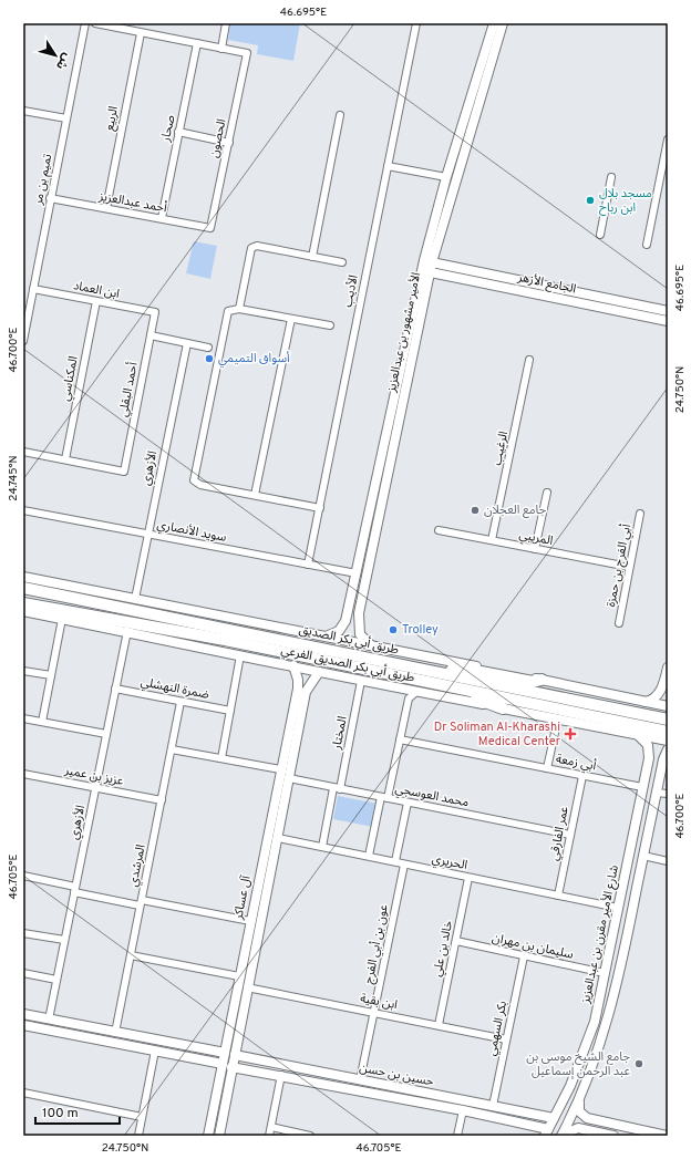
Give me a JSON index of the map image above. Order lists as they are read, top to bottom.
{
  "streets": {
    "main road": ["طريق أبي بكر الصديق"],
    "street": [
      "الربيع",
      "صحار",
      "الحصون",
      "تميم بن مر",
      "أحمد عبدالعزيز",
      "الجامع الأزهر",
      "ابن العماد",
      "الأديب",
      "الأمير مشهور بن عبدالعزيز",
      "المكناسي",
      "أحمد البقلي",
      "الرغيب",
      "الأزهري",
      "سويد الأنصاري",
      "المريبي",
      "أبي الفرج بن حمزة",
      "طريق أبي بكر الصديق الفرعي",
      "ضمرة النهشلي",
      "المختار",
      "أبي زمعة",
      "عزيز بن عمير",
      "محمد العوسجي",
      "عمر الفارقي",
      "الحريري",
      "المرشدي",
      "آل عساكر",
      "شارع الأمير مقرن بن عبدالعزيز",
      "عون بن أبي الفرج",
      "سليمان بن مهران",
      "خالد بن علي",
      "ابن بقية",
      "بكر السهمي",
      "حسين بن حسن"
    ]
  },
  "crossings": [
    ["الربيع", "أحمد عبدالعزيز"],
    ["صحار", "أحمد عبدالعزيز"],
    ["الحصون", "أحمد عبدالعزيز"],
    ["تميم بن مر", "أحمد عبدالعزيز"],
    ["تميم بن مر", "ابن العماد"],
    ["الجامع الأزهر", "الأمير مشهور بن عبدالعزيز"],
    ["ابن العماد", "المكناسي"],
    ["ابن العماد", "أحمد البقلي"],
    ["الأديب", "سويد الأنصاري"],
    ["الأمير مشهور بن عبدالعزيز", "سويد الأنصاري"],
    ["الأمير مشهور بن عبدالعزيز", "طريق أبي بكر الصديق الفرعي"],
    ["المكناسي", "أحمد البقلي"],
    ["الرغيب", "المريبي"],
    ["الأزهري", "سويد الأنصاري"],
    ["الأزهري", "طريق أبي بكر الصديق الفرعي"],
    ["الأزهري", "ضمرة النهشلي"],
    ["الأزهري", "عزيز بن عمير"],
    ["المريبي", "أبي الفرج بن حمزة"],
    ["طريق أبي بكر الصديق الفرعي", "المختار"],
    ["طريق أبي بكر الصديق الفرعي", "آل عساكر"],
    ["طريق أبي بكر الصديق الفرعي", "شارع الأمير مقرن بن عبدالعزيز"],
    ["ضمرة النهشلي", "المرشدي"],
    ["المختار", "محمد العوسجي"],
    ["المختار", "الحريري"],
    ["أبي زمعة", "عمر الفارقي"],
    ["أبي زمعة", "شارع الأمير مقرن بن عبدالعزيز"],
    ["عزيز بن عمير", "المرشدي"],
    ["محمد العوسجي", "عمر الفارقي"],
    ["محمد العوسجي", "آل عساكر"],
    ["عمر الفارقي", "الحريري"],
    ["الحريري", "آل عساكر"],
    ["الحريري", "شارع الأمير مقرن بن عبدالعزيز"],
    ["الحريري", "عون بن أبي الفرج"],
    ["الحريري", "خالد بن علي"],
    ["آل عساكر", "ابن بقية"],
    ["آل عساكر", "حسين بن حسن"],
    ["شارع الأمير مقرن بن عبدالعزيز", "سليمان بن مهران"],
    ["شارع الأمير مقرن بن عبدالعزيز", "حسين بن حسن"],
    ["عون بن أبي الفرج", "ابن بقية"],
    ["عون بن أبي الفرج", "حسين بن حسن"],
    ["سليمان بن مهران", "خالد بن علي"],
    ["سليمان بن مهران", "بكر السهمي"],
    ["خالد بن علي", "ابن بقية"],
    ["ابن بقية", "بكر السهمي"],
    ["بكر السهمي", "حسين بن حسن"]
  ],
  "places": {
    "other": [
      "مسجد بلال ابن رباح",
      "أسواق التميمي",
      "جامع العجلان",
      "Trolley",
      "جامع الشيخ موسى بن عبد الرحمن إسماعيل"
    ],
    "health": ["Dr Soliman Al-Kharashi Medical Center"]
  },
  "scale_bar": "100 m",
  "north": "bottom right",
  "coordinates": [
    "46.695°E",
    "46.700°E",
    "24.750°N",
    "24.745°N",
    "46.705°E"
  ]
}
